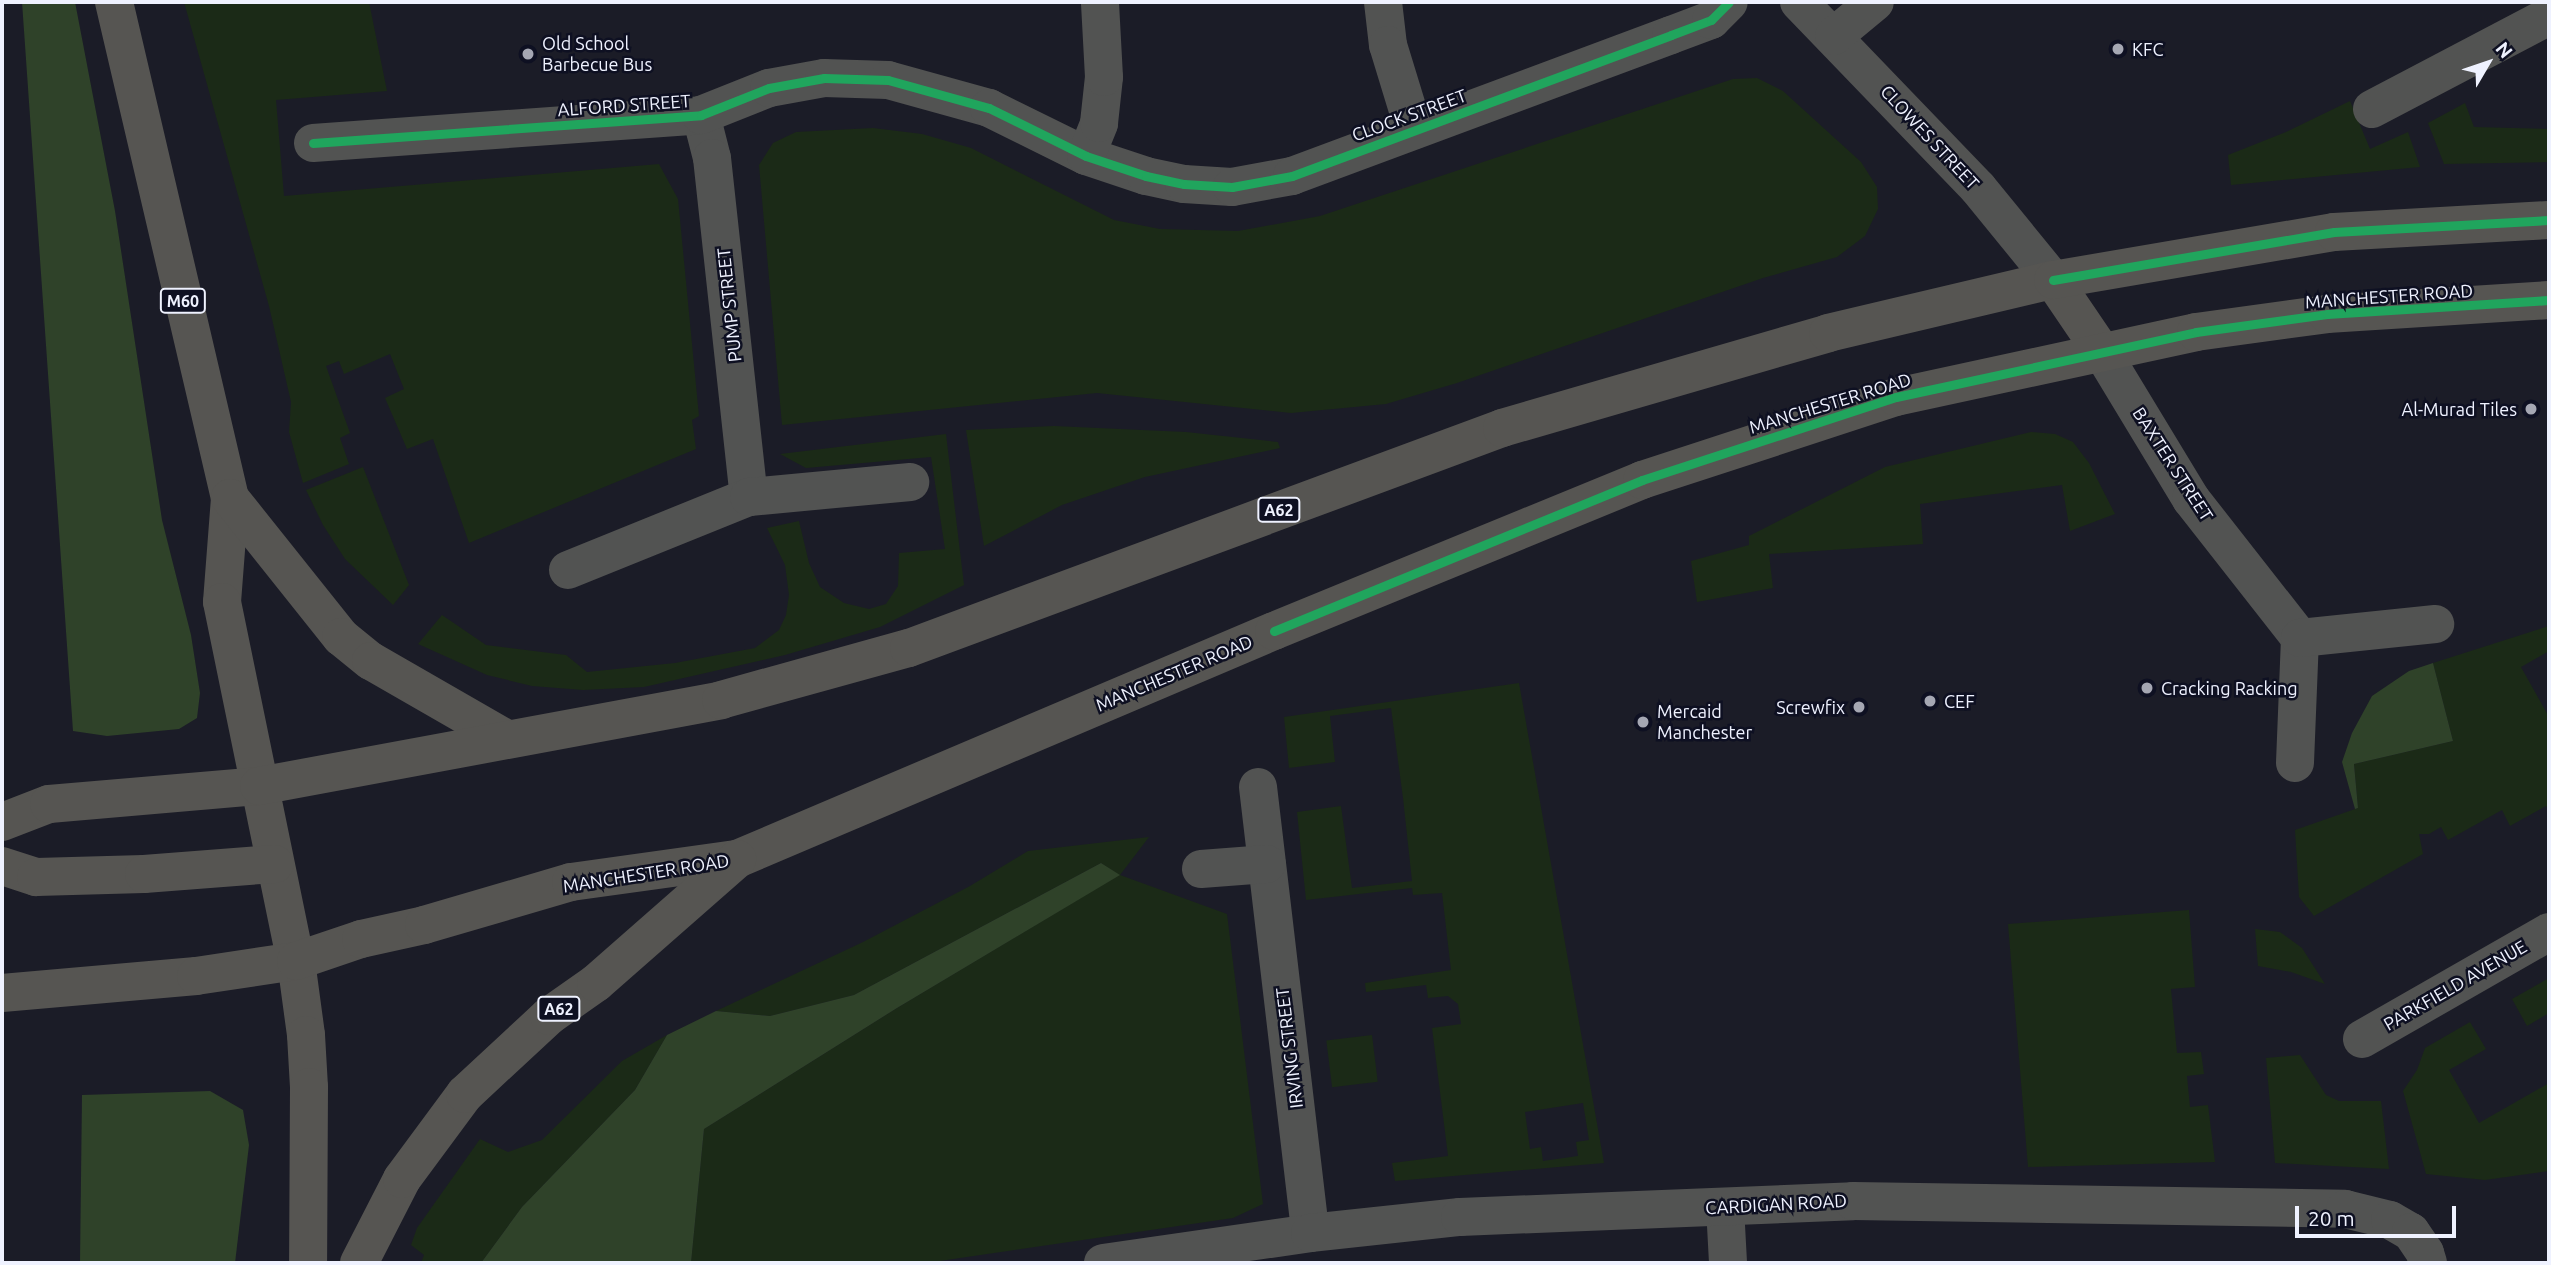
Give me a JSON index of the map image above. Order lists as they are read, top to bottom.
{
  "streets": {
    "highway": ["MANCHESTER ROAD", "M60", "A62"],
    "street": [
      "ALFORD STREET",
      "CLOCK STREET",
      "CLOWES STREET",
      "PUMP STREET",
      "BAXTER STREET",
      "PARKFIELD AVENUE",
      "IRVING STREET",
      "CARDIGAN ROAD"
    ]
  },
  "crossings": [
    ["ALFORD STREET", "CLOCK STREET"],
    ["ALFORD STREET", "PUMP STREET"],
    ["CLOWES STREET", "A62"],
    ["MANCHESTER ROAD", "BAXTER STREET"],
    ["MANCHESTER ROAD", "A62"],
    ["M60", "A62"],
    ["IRVING STREET", "CARDIGAN ROAD"]
  ],
  "places": [
    "KFC",
    "Old School Barbecue Bus",
    "Al-Murad Tiles",
    "Cracking Racking",
    "CEF",
    "Screwfix",
    "Mercaid Manchester"
  ],
  "scale_bar": "20 m",
  "north": "top right"
}
